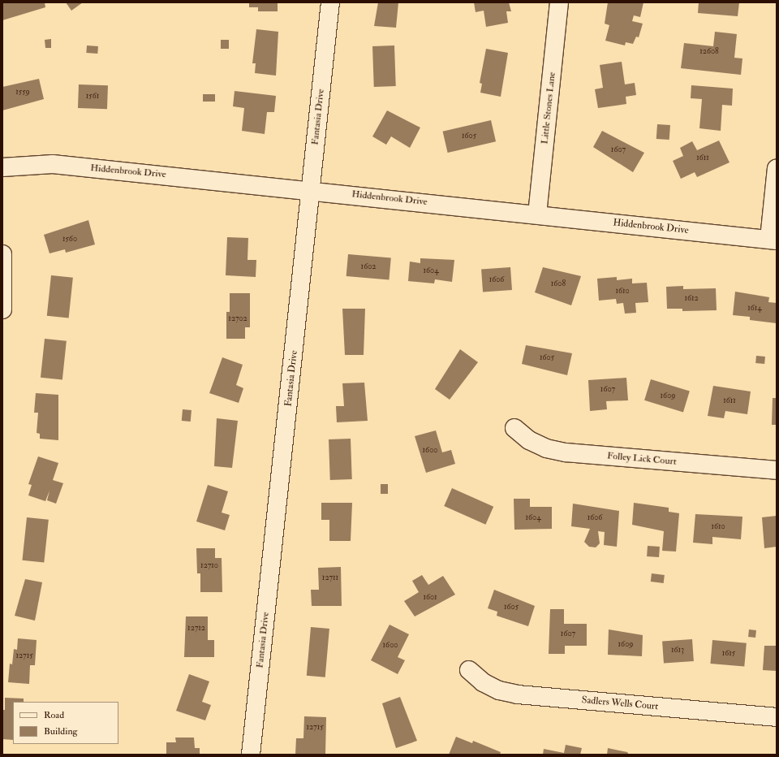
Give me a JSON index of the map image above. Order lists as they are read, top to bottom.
{
  "streets": {
    "street": [
      "Little Stones Lane",
      "Fantasia Drive",
      "Hiddenbrook Drive",
      "Folley Lick Court",
      "Sadlers Wells Court"
    ]
  },
  "crossings": [
    ["Little Stones Lane", "Hiddenbrook Drive"],
    ["Fantasia Drive", "Hiddenbrook Drive"]
  ],
  "house_numbers": [
    "12608",
    "1559",
    "1561",
    "1605",
    "1607",
    "1611",
    "1560",
    "1602",
    "1604",
    "1606",
    "1608",
    "1610",
    "1612",
    "1614",
    "12702",
    "1605",
    "1607",
    "1609",
    "1611",
    "1600",
    "1604",
    "1606",
    "1610",
    "12710",
    "12711",
    "1601",
    "1605",
    "12712",
    "1607",
    "1609",
    "1600",
    "1613",
    "1615",
    "12715",
    "12715"
  ],
  "legend": ["Road", "Building"]
}
